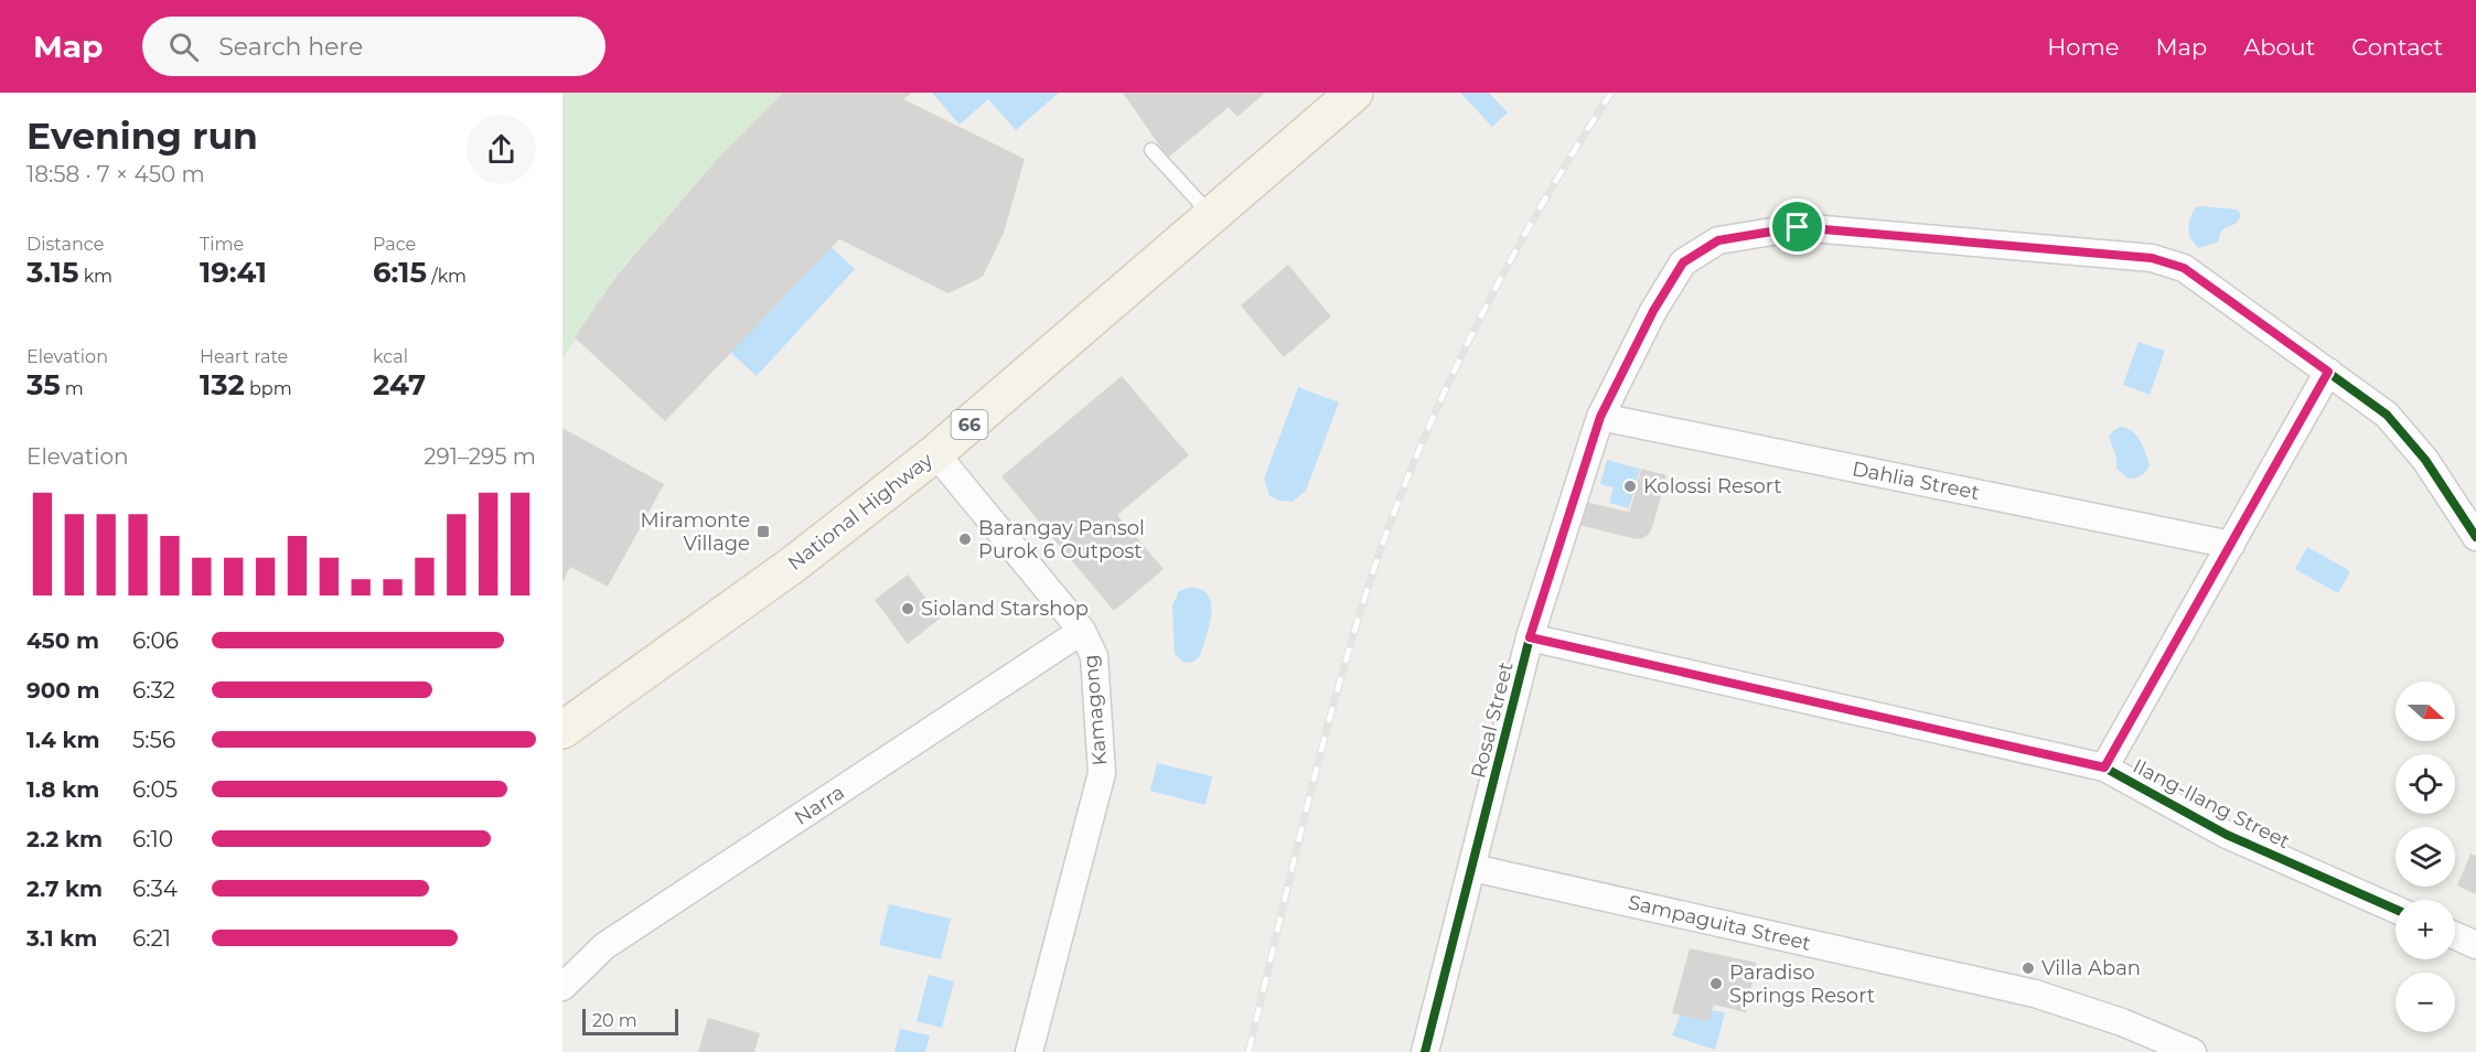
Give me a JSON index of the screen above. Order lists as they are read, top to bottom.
{
  "streets": {
    "main road": ["66", "National Highway"],
    "street": [
      "Dahlia Street",
      "Kamagong",
      "Rosal Street",
      "Ilang-Ilang Street",
      "Narra",
      "Sampaguita Street"
    ]
  },
  "crossings": [
    ["Dahlia Street", "Rosal Street"],
    ["National Highway", "Kamagong"],
    ["Kamagong", "Narra"],
    ["Rosal Street", "Ilang-Ilang Street"],
    ["Rosal Street", "Sampaguita Street"]
  ],
  "places": {
    "other": [
      "Kolossi Resort",
      "Barangay Pansol Purok 6 Outpost",
      "Sioland Starshop",
      "Villa Aban",
      "Paradiso Springs Resort"
    ],
    "transit": ["Miramonte Village"]
  },
  "scale_bar": "20 m",
  "north": "right",
  "page": {
    "header": "Map",
    "search": "Search here",
    "nav": [
      "Home",
      "Map",
      "About",
      "Contact"
    ],
    "heading": ["Evening run", "18:58 · 7 × 450 m"],
    "stats": [
      ["Distance", "3.15 km"],
      ["Time", "19:41"],
      ["Pace", "6:15 /km"],
      ["Elevation", "35 m"],
      ["Heart rate", "132 bpm"],
      ["kcal", "247"]
    ],
    "chart": ["Elevation", "291–295 m"],
    "list": [
      {
        "name": "450 m",
        "note": "6:06"
      },
      {
        "name": "900 m",
        "note": "6:32"
      },
      {
        "name": "1.4 km",
        "note": "5:56"
      },
      {
        "name": "1.8 km",
        "note": "6:05"
      },
      {
        "name": "2.2 km",
        "note": "6:10"
      },
      {
        "name": "2.7 km",
        "note": "6:34"
      },
      {
        "name": "3.1 km",
        "note": "6:21"
      }
    ],
    "map_buttons": ["+", "−"],
    "scale": "20 m"
  }
}
